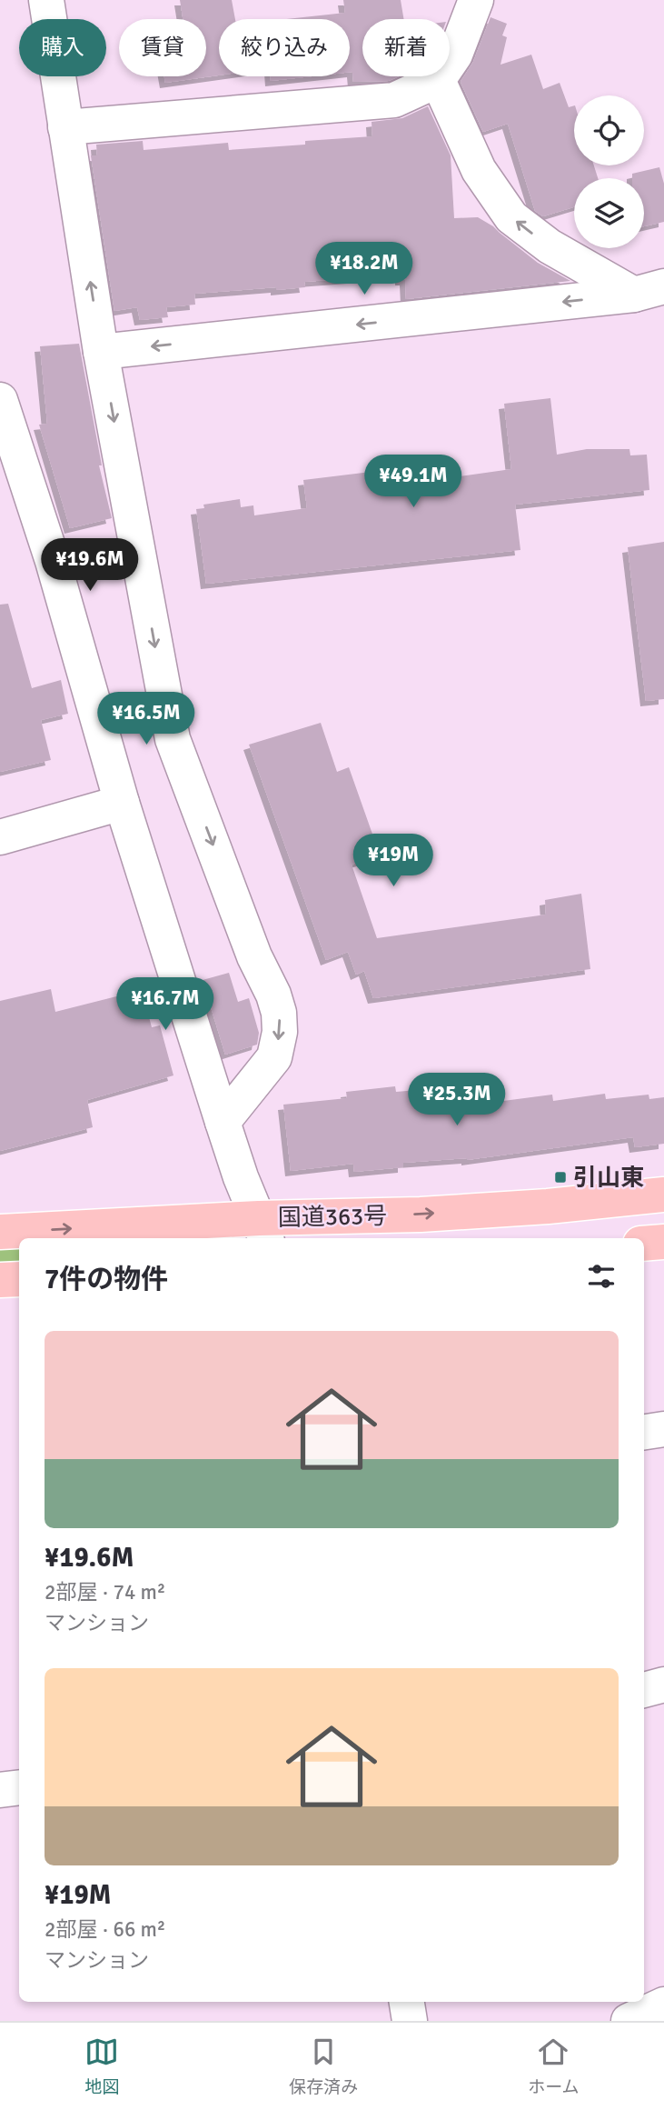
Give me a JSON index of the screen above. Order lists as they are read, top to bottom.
{
  "streets": {
    "highway": ["国道363号"]
  },
  "one_way": ["国道363号"],
  "places": {
    "transit": ["引山東"]
  },
  "page": {
    "chip": [
      "購入",
      "賃貸",
      "絞り込み",
      "新着"
    ],
    "price": [
      "¥18.2M",
      "¥49.1M",
      "¥19.6M",
      "¥16.5M",
      "¥19M",
      "¥16.7M",
      "¥25.3M"
    ],
    "heading": "7件の物件",
    "list": [
      {
        "name": "¥19.6M",
        "note": "2部屋 · 74 m² · マンション"
      },
      {
        "name": "¥19M",
        "note": "2部屋 · 66 m² · マンション"
      }
    ],
    "tabs": ["地図", "保存済み", "ホーム"]
  }
}
